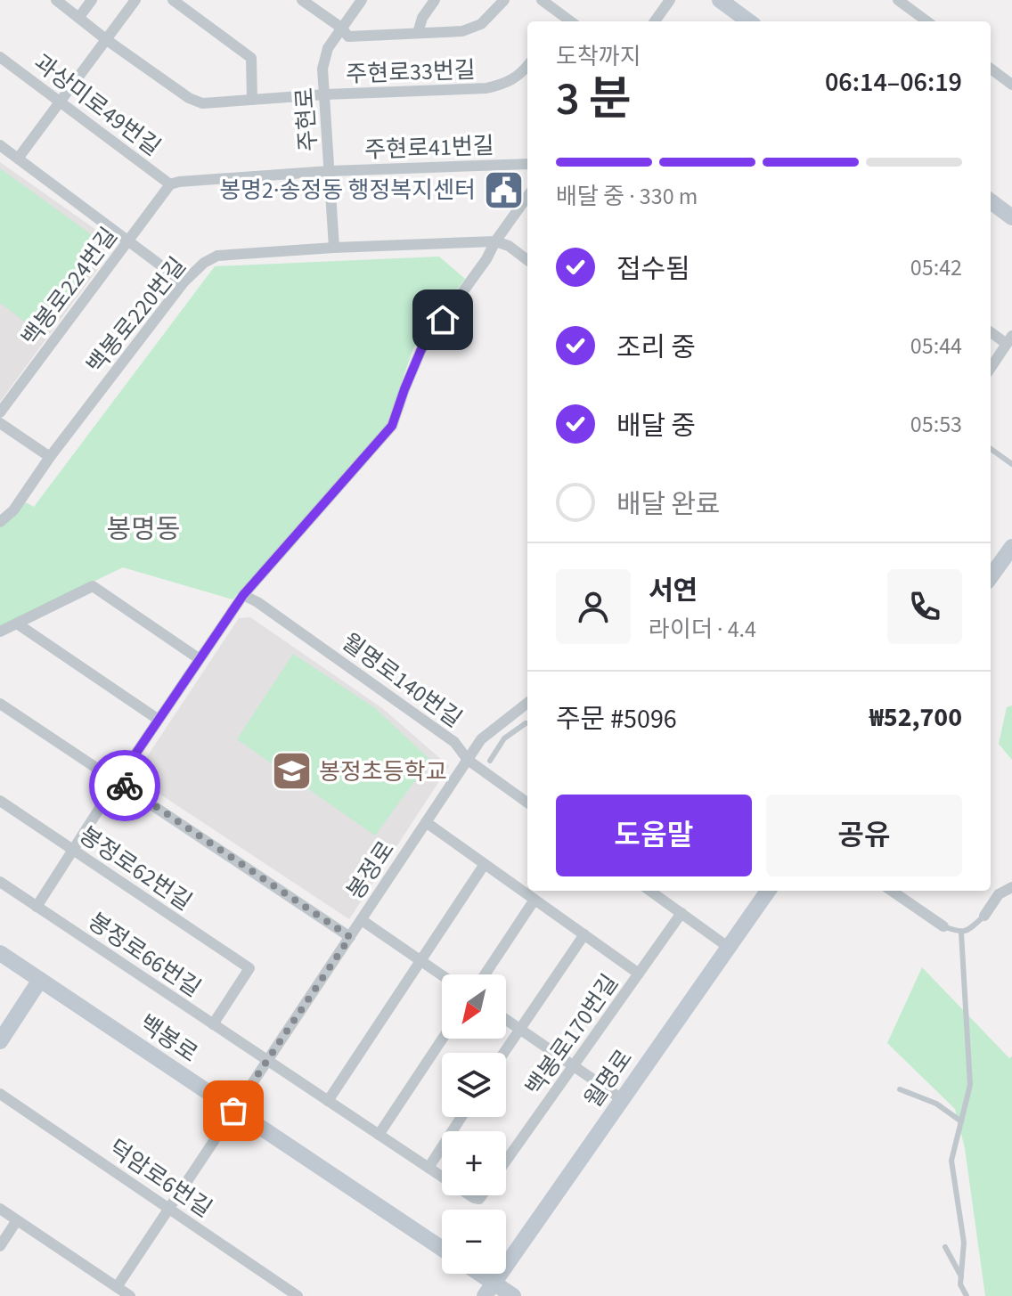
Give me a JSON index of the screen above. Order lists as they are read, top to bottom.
{
  "streets": {
    "street": [
      "주현로33번길",
      "과상미로49번길",
      "주현로",
      "주현로41번길",
      "백봉로224번길",
      "백봉로220번길",
      "월명로140번길",
      "봉정로62번길",
      "봉정로",
      "봉정로66번길",
      "백봉로170번길",
      "백봉로",
      "월명로",
      "덕암로6번길"
    ]
  },
  "crossings": [
    ["주현로33번길", "주현로"],
    ["과상미로49번길", "주현로41번길"],
    ["과상미로49번길", "백봉로224번길"],
    ["주현로", "주현로41번길"],
    ["주현로", "백봉로220번길"],
    ["주현로41번길", "백봉로224번길"],
    ["월명로140번길", "봉정로"],
    ["봉정로62번길", "봉정로66번길"],
    ["봉정로", "봉정로66번길"],
    ["봉정로", "백봉로"],
    ["봉정로", "덕암로6번길"],
    ["봉정로66번길", "백봉로170번길"]
  ],
  "districts": ["봉명동"],
  "places": {
    "public building": ["봉명2·송정동 행정복지센터"],
    "school or university": ["봉정초등학교"]
  },
  "north": "bottom left",
  "page": {
    "heading": ["3 분", "도착까지", "06:14–06:19"],
    "panel": [
      "서연",
      "라이더 · 4.4",
      "주문 #5096",
      "₩52,700"
    ],
    "bar": "배달 중 · 330 m",
    "list": [
      ["접수됨", "05:42"],
      ["조리 중", "05:44"],
      ["배달 중", "05:53"],
      "배달 완료"
    ],
    "buttons": ["도움말", "공유"],
    "map_buttons": ["+", "−"]
  }
}
